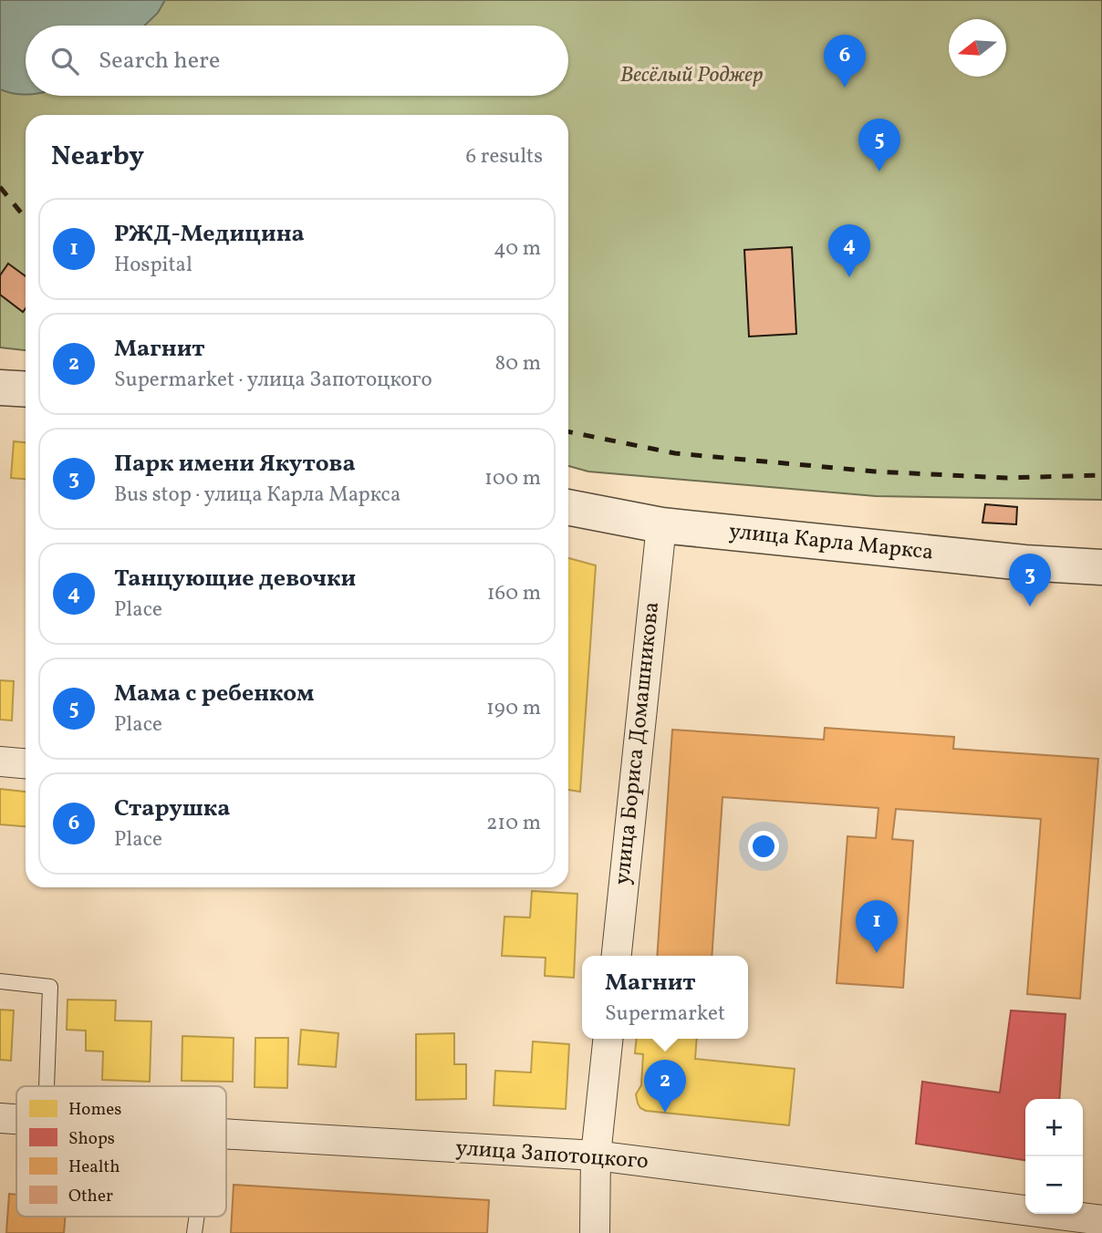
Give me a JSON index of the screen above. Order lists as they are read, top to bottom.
{
  "streets": {
    "street": ["улица Карла Маркса", "улица Бориса Домашникова", "улица Запотоцкого"]
  },
  "crossings": [
    ["улица Карла Маркса", "улица Бориса Домашникова"]
  ],
  "parks": ["Весёлый Роджер"],
  "legend": [
    "Homes",
    "Shops",
    "Health",
    "Other"
  ],
  "north": "left",
  "page": {
    "search": "Search here",
    "pins": [
      "6",
      "5",
      "4",
      "3",
      "1",
      "2"
    ],
    "heading": ["Nearby", "6 results"],
    "list": [
      {
        "mark": "1",
        "name": "РЖД-Медицина",
        "note": "Hospital",
        "value": "40 m"
      },
      {
        "mark": "2",
        "name": "Магнит",
        "note": "Supermarket · улица Запотоцкого",
        "value": "80 m"
      },
      {
        "mark": "3",
        "name": "Парк имени Якутова",
        "note": "Bus stop · улица Карла Маркса",
        "value": "100 m"
      },
      {
        "mark": "4",
        "name": "Танцующие девочки",
        "note": "Place",
        "value": "160 m"
      },
      {
        "mark": "5",
        "name": "Мама с ребенком",
        "note": "Place",
        "value": "190 m"
      },
      {
        "mark": "6",
        "name": "Старушка",
        "note": "Place",
        "value": "210 m"
      }
    ],
    "popup": ["Магнит", "Supermarket"],
    "map_buttons": ["+", "−"]
  }
}
